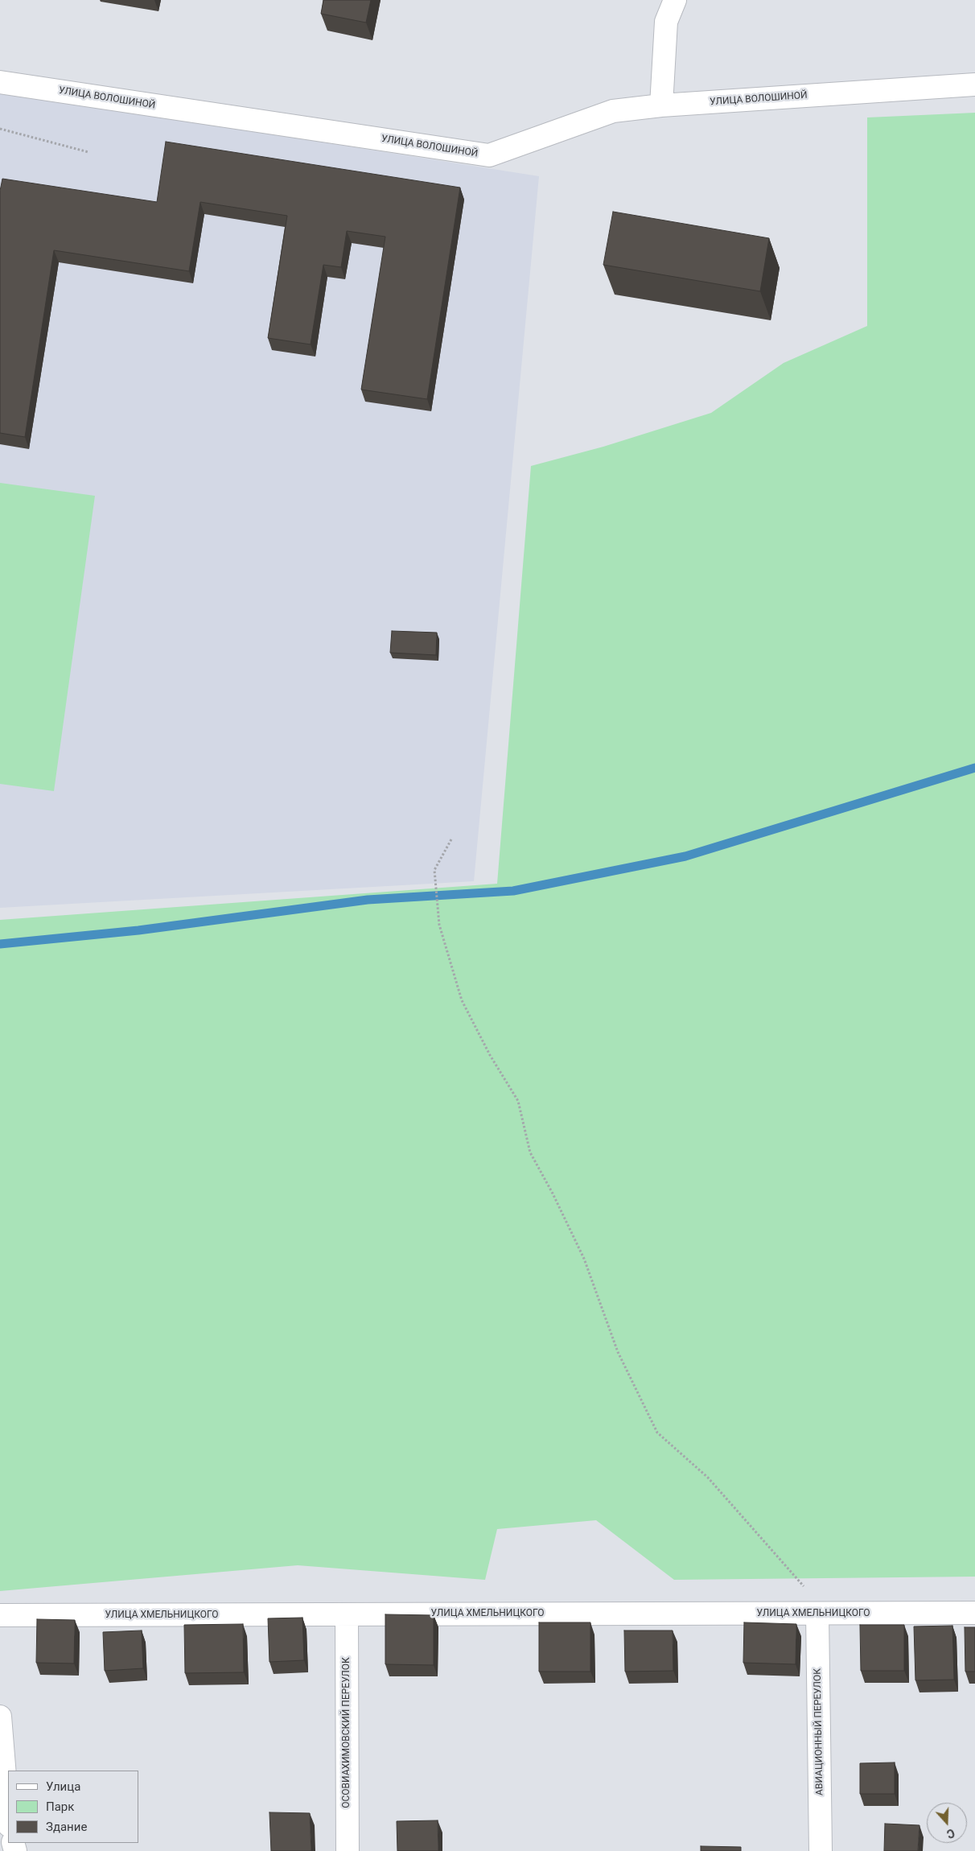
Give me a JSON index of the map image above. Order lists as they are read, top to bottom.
{
  "streets": {
    "street": [
      "УЛИЦА ВОЛОШИНОЙ",
      "УЛИЦА ХМЕЛЬНИЦКОГО",
      "АВИАЦИОННЫЙ ПЕРЕУЛОК",
      "ОСОВИАХИМОВСКИЙ ПЕРЕУЛОК"
    ]
  },
  "crossings": [
    ["УЛИЦА ХМЕЛЬНИЦКОГО", "АВИАЦИОННЫЙ ПЕРЕУЛОК"],
    ["УЛИЦА ХМЕЛЬНИЦКОГО", "ОСОВИАХИМОВСКИЙ ПЕРЕУЛОК"]
  ],
  "legend": ["Улица", "Парк", "Здание"],
  "north": "bottom"
}
